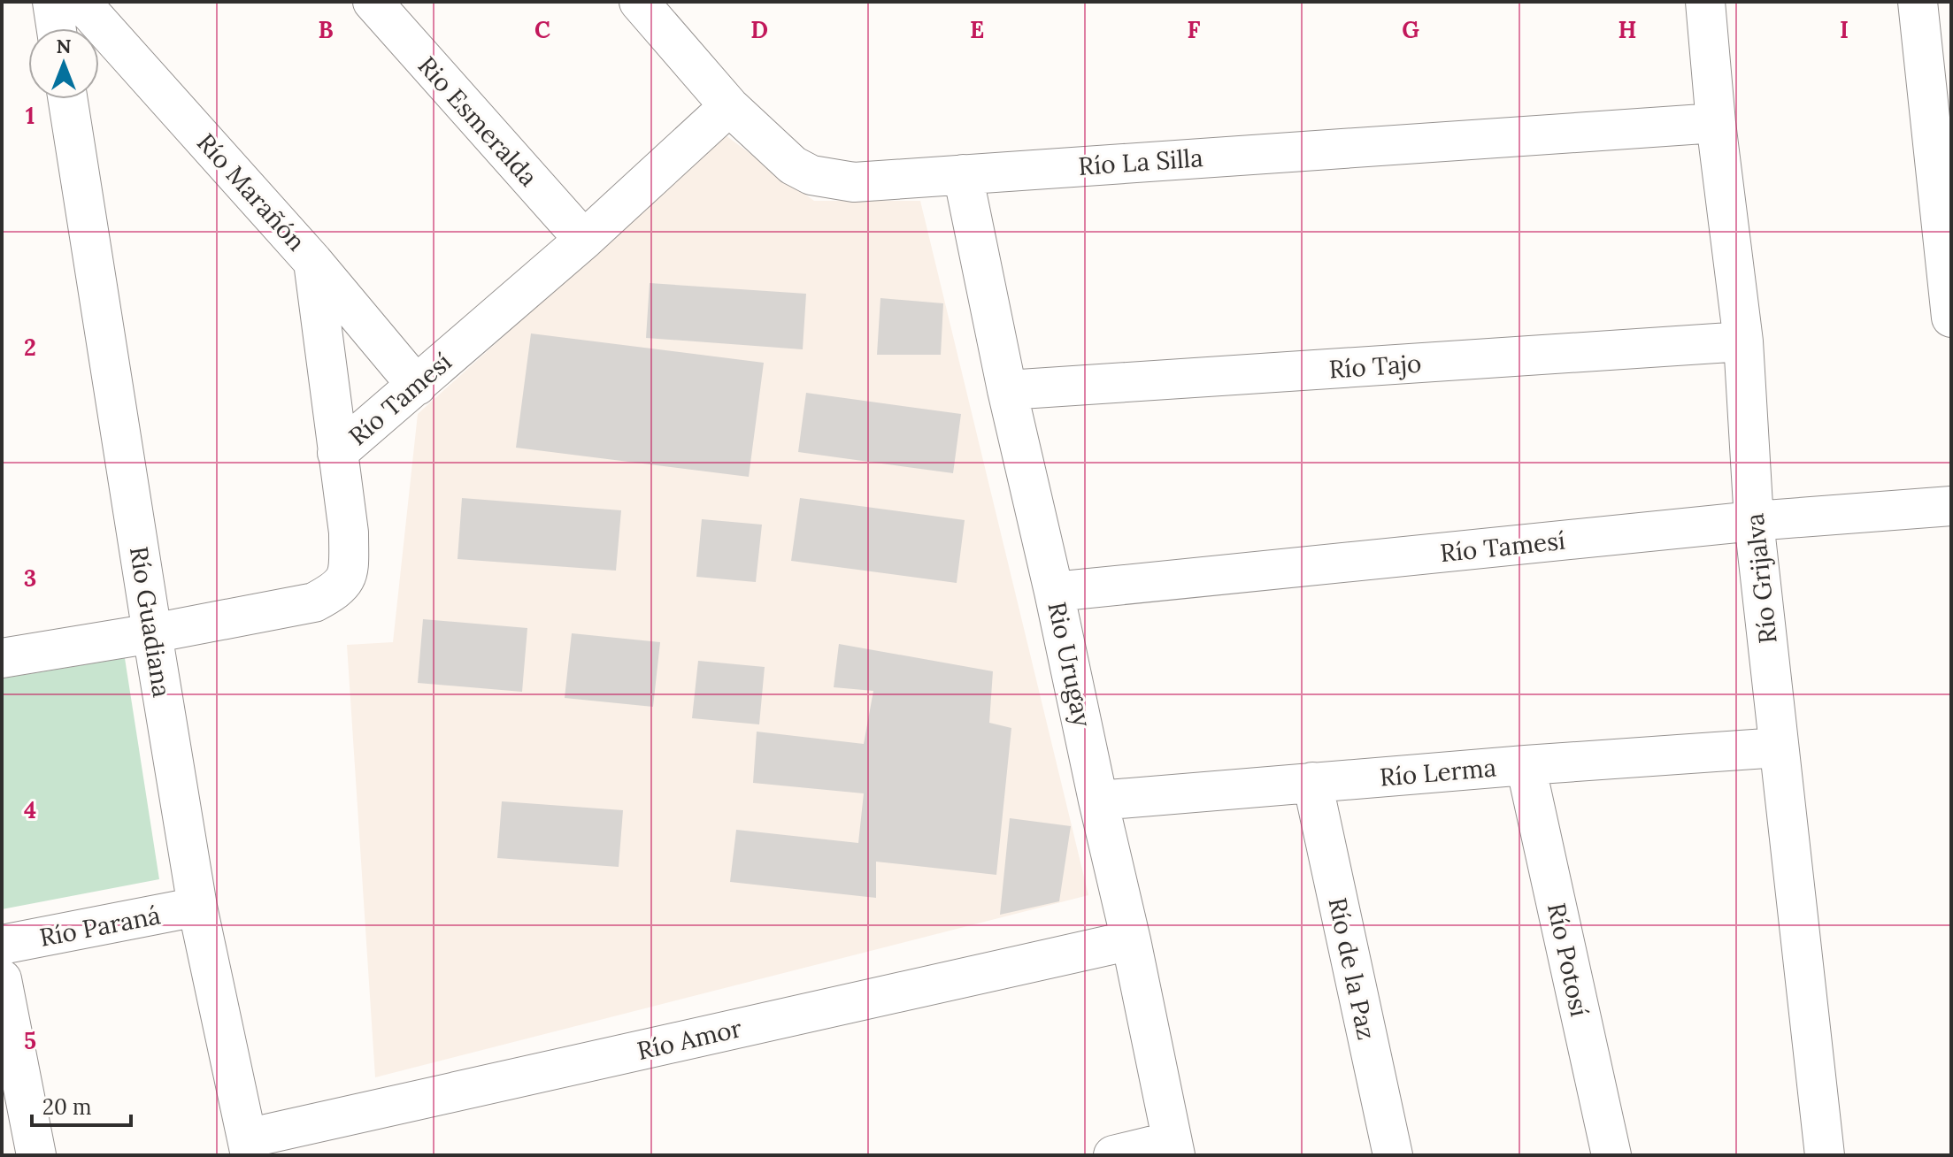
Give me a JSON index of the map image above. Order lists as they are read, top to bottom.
{
  "streets": {
    "street": [
      "Rio Esmeralda",
      "Río La Silla",
      "Río Marañón",
      "Río Tajo",
      "Río Tamesí",
      "Río Grijalva",
      "Río Guadiana",
      "Rio Urugay",
      "Río Lerma",
      "Río Paraná",
      "Río Potosí",
      "Río de la Paz",
      "Río Amor"
    ]
  },
  "crossings": [
    ["Rio Esmeralda", "Río Tamesí"],
    ["Río La Silla", "Río Tamesí"],
    ["Río La Silla", "Río Grijalva"],
    ["Río La Silla", "Rio Urugay"],
    ["Río Marañón", "Río Tamesí"],
    ["Río Tajo", "Río Grijalva"],
    ["Río Tajo", "Rio Urugay"],
    ["Río Tamesí", "Río Grijalva"],
    ["Río Tamesí", "Río Guadiana"],
    ["Río Tamesí", "Rio Urugay"],
    ["Río Grijalva", "Río Lerma"],
    ["Río Guadiana", "Río Paraná"],
    ["Río Guadiana", "Río Amor"],
    ["Rio Urugay", "Río Lerma"],
    ["Rio Urugay", "Río Amor"],
    ["Río Lerma", "Río Potosí"],
    ["Río Lerma", "Río de la Paz"]
  ],
  "scale_bar": "20 m",
  "north": "top",
  "grid": {
    "columns": [
      "B",
      "C",
      "D",
      "E",
      "F",
      "G",
      "H",
      "I"
    ],
    "rows": [
      "1",
      "2",
      "3",
      "4",
      "5"
    ]
  }
}
